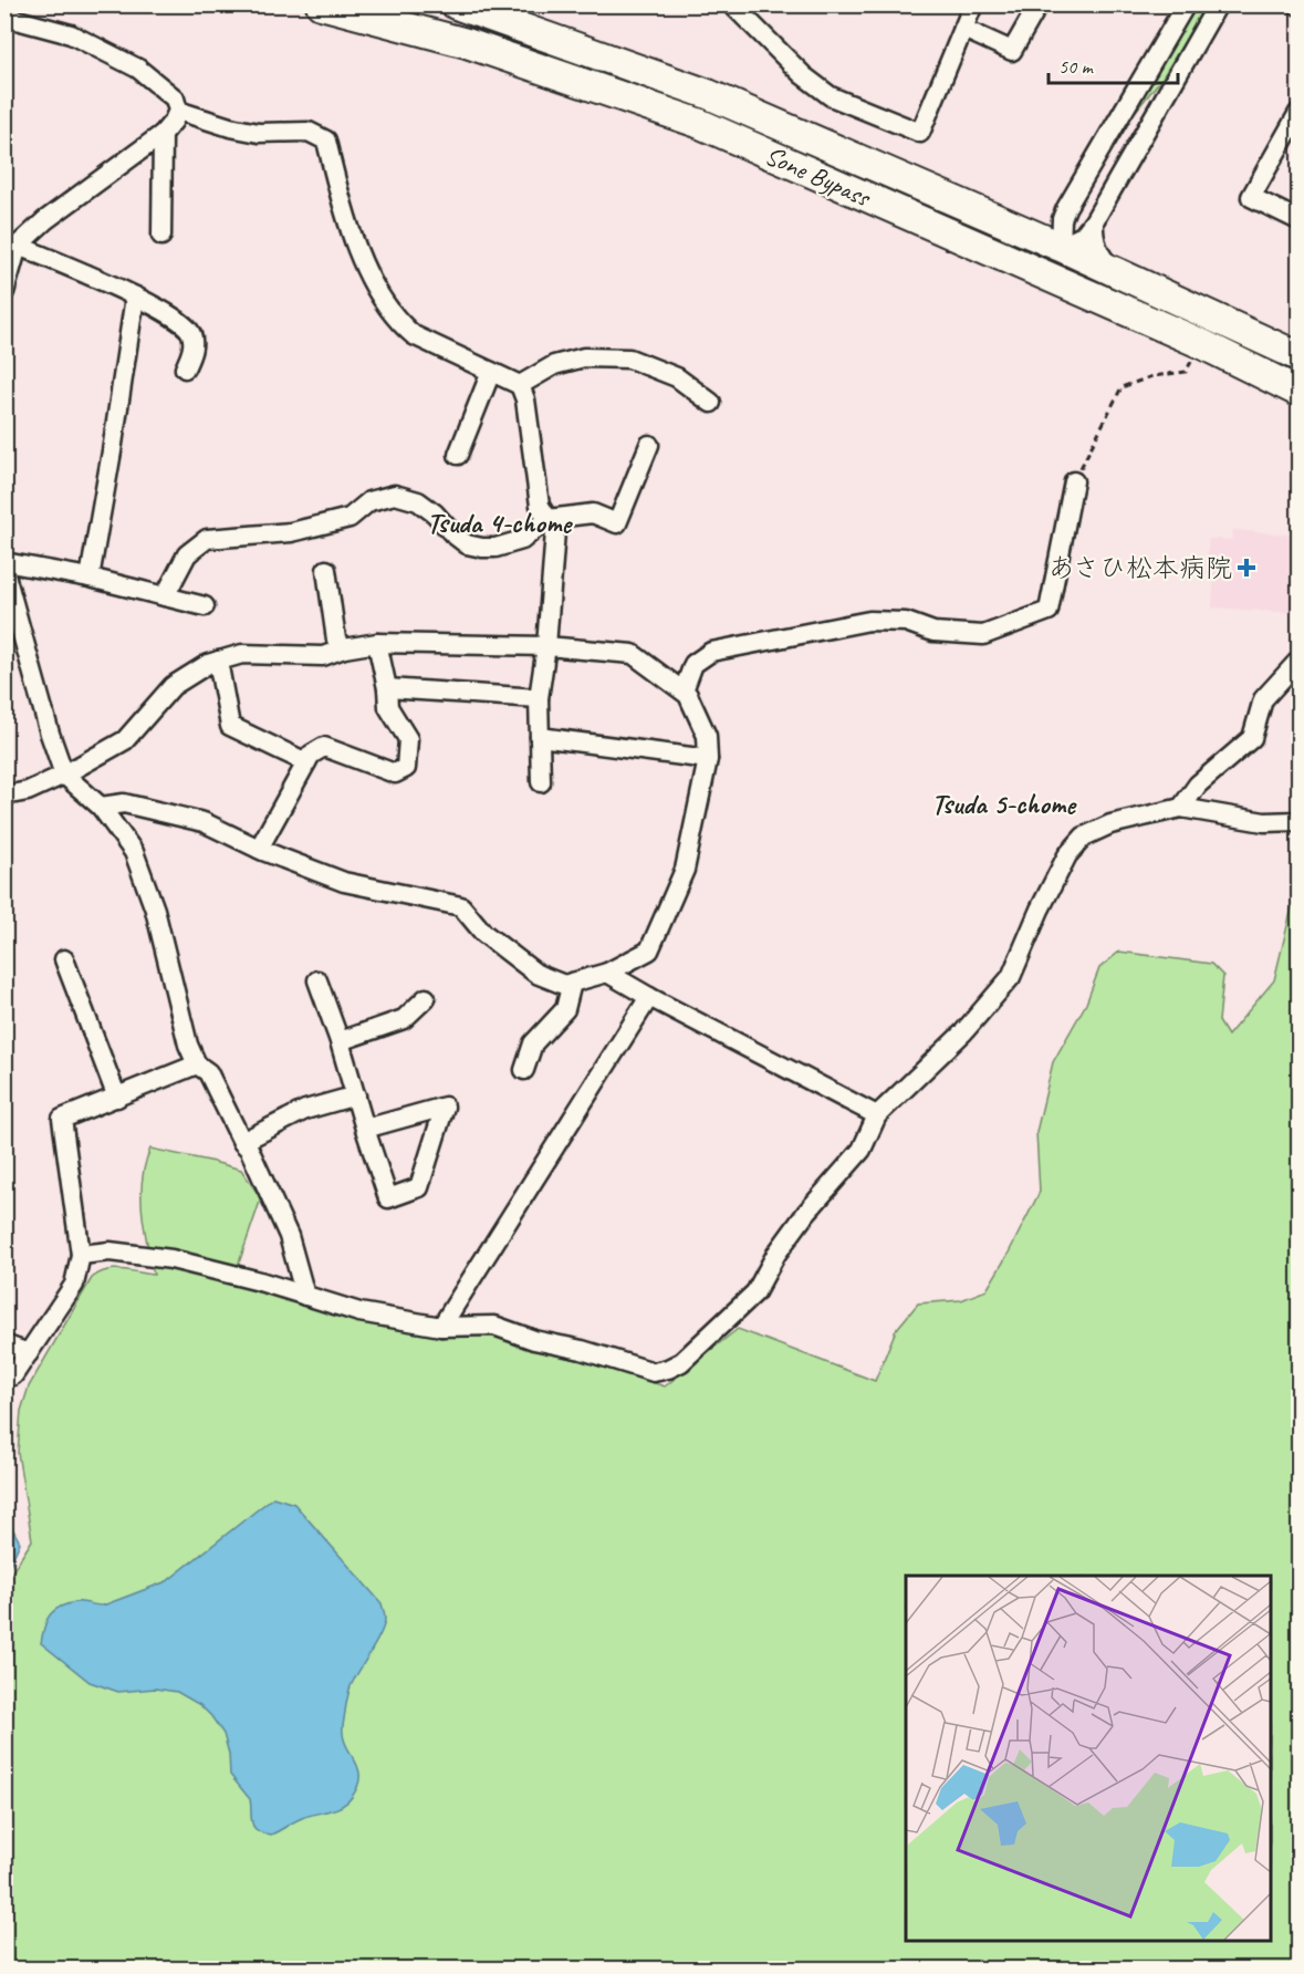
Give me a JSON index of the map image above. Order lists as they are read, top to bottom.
{
  "streets": {
    "highway": ["Sone Bypass"]
  },
  "districts": ["Tsuda 4-chome", "Tsuda 5-chome"],
  "places": {
    "health": ["あさひ松本病院"]
  },
  "scale_bar": "50 m"
}
